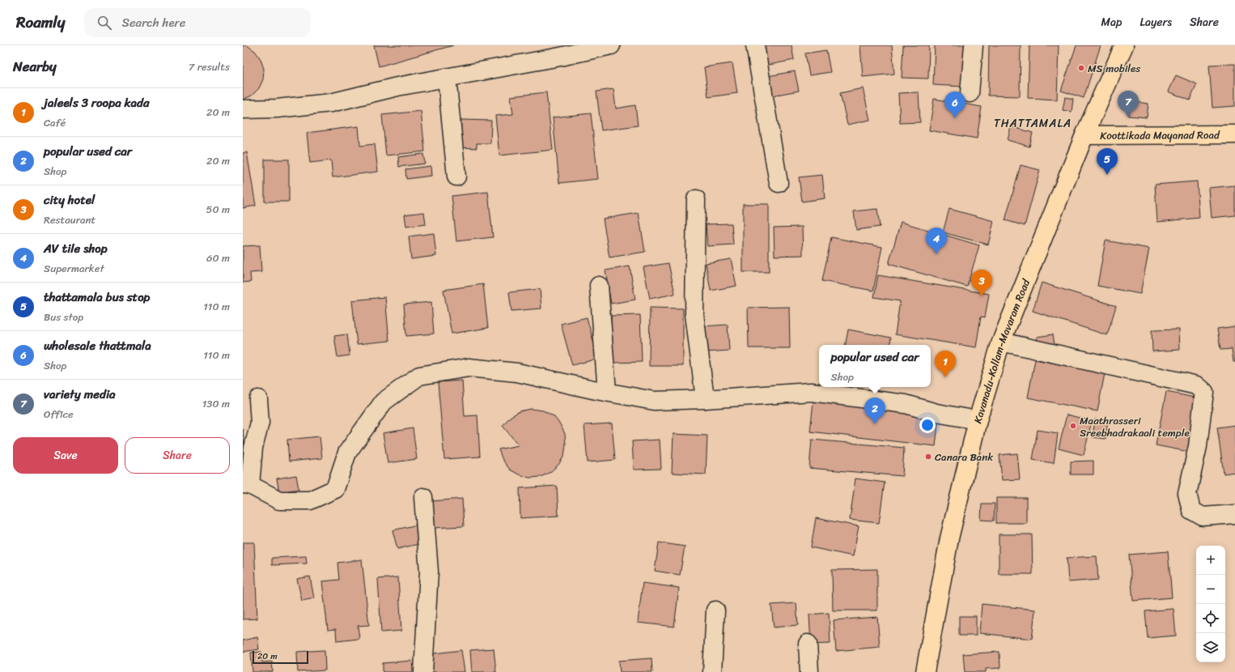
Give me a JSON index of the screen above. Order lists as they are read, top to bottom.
{
  "streets": {
    "main road": ["Koottikada Mayanad Road", "Kavanadu-Kollam-Mavaram Road"]
  },
  "crossings": [
    ["Koottikada Mayanad Road", "Kavanadu-Kollam-Mavaram Road"]
  ],
  "districts": ["THATTAMALA"],
  "places": ["MS mobiles", "Maathrasseri Sreebhadrakaali temple", "Canara Bank"],
  "scale_bar": "20 m",
  "page": {
    "header": "Roamly",
    "search": "Search here",
    "nav": ["Map", "Layers", "Share"],
    "heading": ["Nearby", "7 results"],
    "list": [
      {
        "mark": "1",
        "name": "jaleels 3 roopa kada",
        "note": "Café",
        "value": "20 m"
      },
      {
        "mark": "2",
        "name": "popular used car",
        "note": "Shop",
        "value": "20 m"
      },
      {
        "mark": "3",
        "name": "city hotel",
        "note": "Restaurant",
        "value": "50 m"
      },
      {
        "mark": "4",
        "name": "AV tile shop",
        "note": "Supermarket",
        "value": "60 m"
      },
      {
        "mark": "5",
        "name": "thattamala bus stop",
        "note": "Bus stop",
        "value": "110 m"
      },
      {
        "mark": "6",
        "name": "wholesale thattmala",
        "note": "Shop",
        "value": "110 m"
      },
      {
        "mark": "7",
        "name": "variety media",
        "note": "Office",
        "value": "130 m"
      }
    ],
    "pins": [
      "7",
      "6",
      "5",
      "4",
      "3",
      "1",
      "2"
    ],
    "popup": ["popular used car", "Shop"],
    "buttons": ["Save", "Share"],
    "map_buttons": ["+", "−"],
    "scale": "20 m"
  }
}
